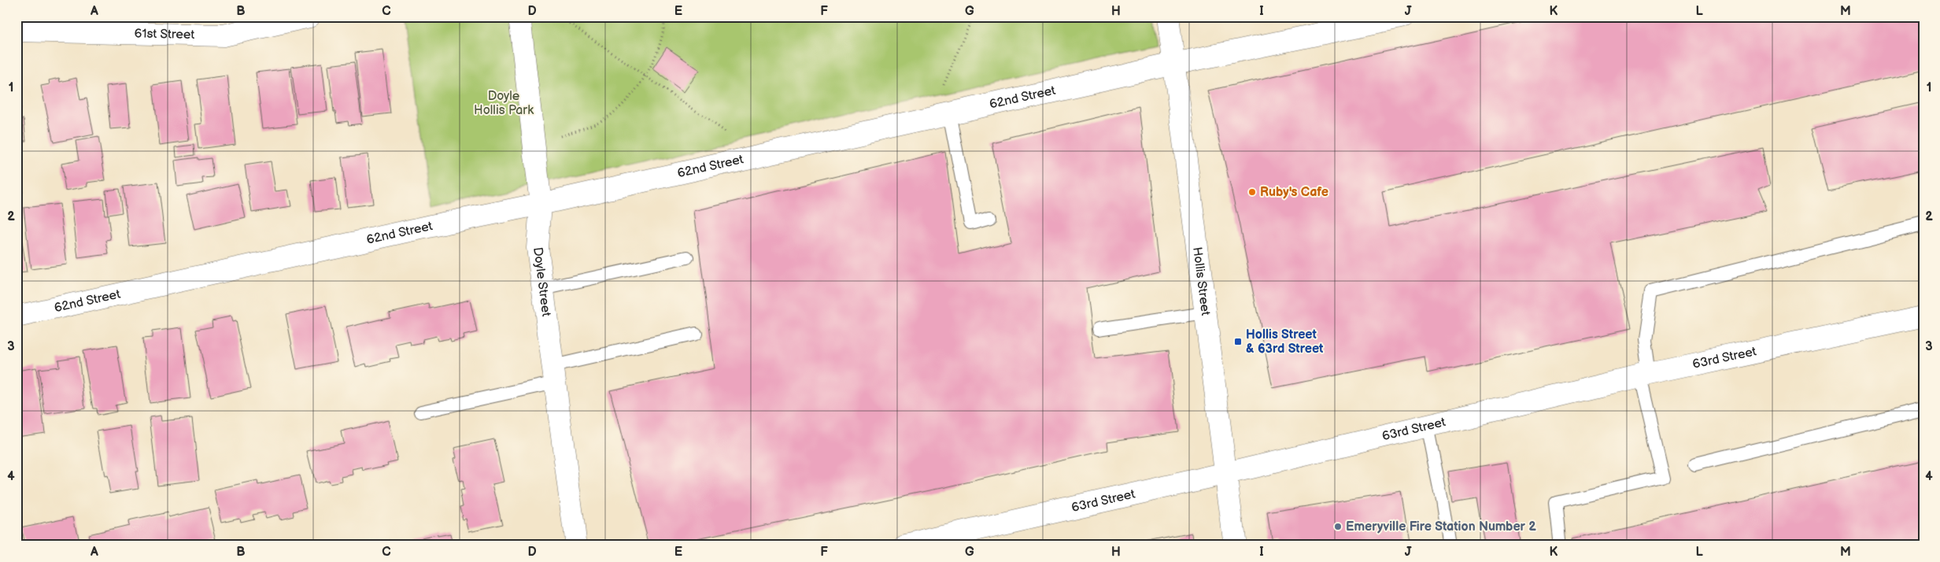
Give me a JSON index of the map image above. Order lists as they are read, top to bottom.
{
  "streets": {
    "street": [
      "61st Street",
      "62nd Street",
      "Doyle Street",
      "Hollis Street",
      "63rd Street"
    ]
  },
  "crossings": [
    ["62nd Street", "Doyle Street"],
    ["62nd Street", "Hollis Street"],
    ["Hollis Street", "63rd Street"]
  ],
  "parks": ["Doyle Hollis Park"],
  "places": {
    "other": ["Ruby's Cafe", "Emeryville Fire Station Number 2"],
    "transit": ["Hollis Street & 63rd Street"]
  },
  "grid": {
    "columns": [
      "A",
      "B",
      "C",
      "D",
      "E",
      "F",
      "G",
      "H",
      "I",
      "J",
      "K",
      "L",
      "M"
    ],
    "rows": [
      "1",
      "2",
      "3",
      "4"
    ]
  }
}
